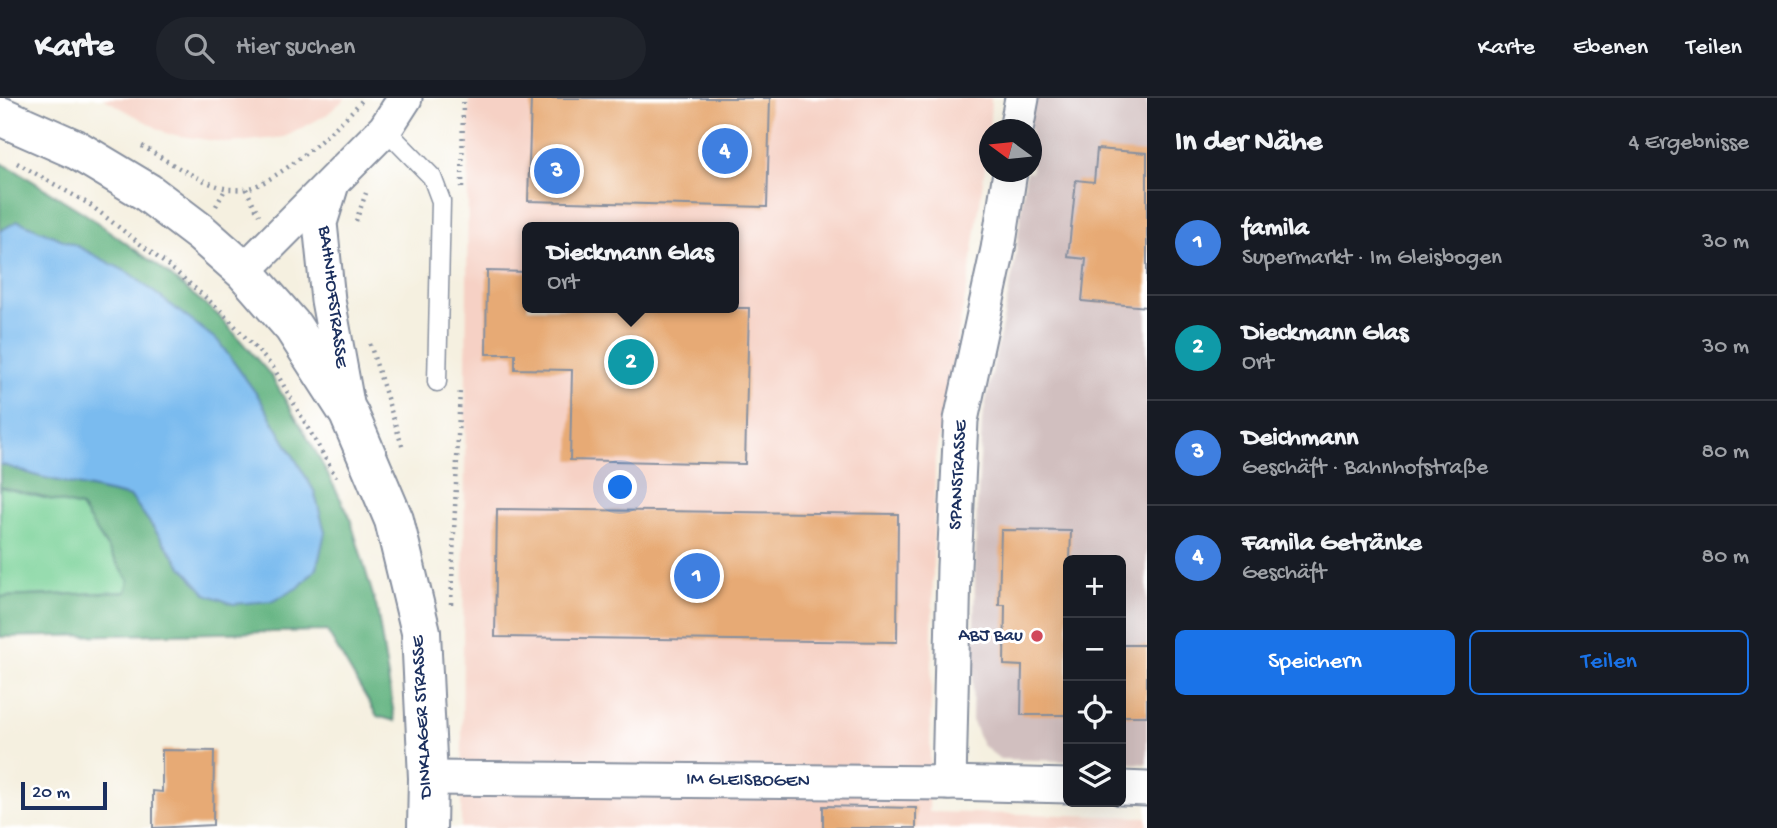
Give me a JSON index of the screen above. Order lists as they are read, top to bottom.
{
  "streets": {
    "main road": ["DINKLAGER STRASSE"],
    "street": ["BAHNHOFSTRASSE", "SPANSTRASSE", "IM GLEISBOGEN"]
  },
  "crossings": [
    ["BAHNHOFSTRASSE", "DINKLAGER STRASSE"],
    ["SPANSTRASSE", "IM GLEISBOGEN"],
    ["DINKLAGER STRASSE", "IM GLEISBOGEN"]
  ],
  "places": ["ABJ Bau"],
  "scale_bar": "20 m",
  "north": "left",
  "page": {
    "header": "Karte",
    "search": "Hier suchen",
    "nav": ["Karte", "Ebenen", "Teilen"],
    "heading": ["In der Nähe", "4 Ergebnisse"],
    "pins": [
      "4",
      "3",
      "2",
      "1"
    ],
    "list": [
      {
        "mark": "1",
        "name": "famila",
        "note": "Supermarkt · Im Gleisbogen",
        "value": "30 m"
      },
      {
        "mark": "2",
        "name": "Dieckmann Glas",
        "note": "Ort",
        "value": "30 m"
      },
      {
        "mark": "3",
        "name": "Deichmann",
        "note": "Geschäft · Bahnhofstraße",
        "value": "80 m"
      },
      {
        "mark": "4",
        "name": "Famila Getränke",
        "note": "Geschäft",
        "value": "80 m"
      }
    ],
    "popup": ["Dieckmann Glas", "Ort"],
    "map_buttons": ["+", "−"],
    "buttons": ["Speichern", "Teilen"],
    "scale": "20 m"
  }
}
